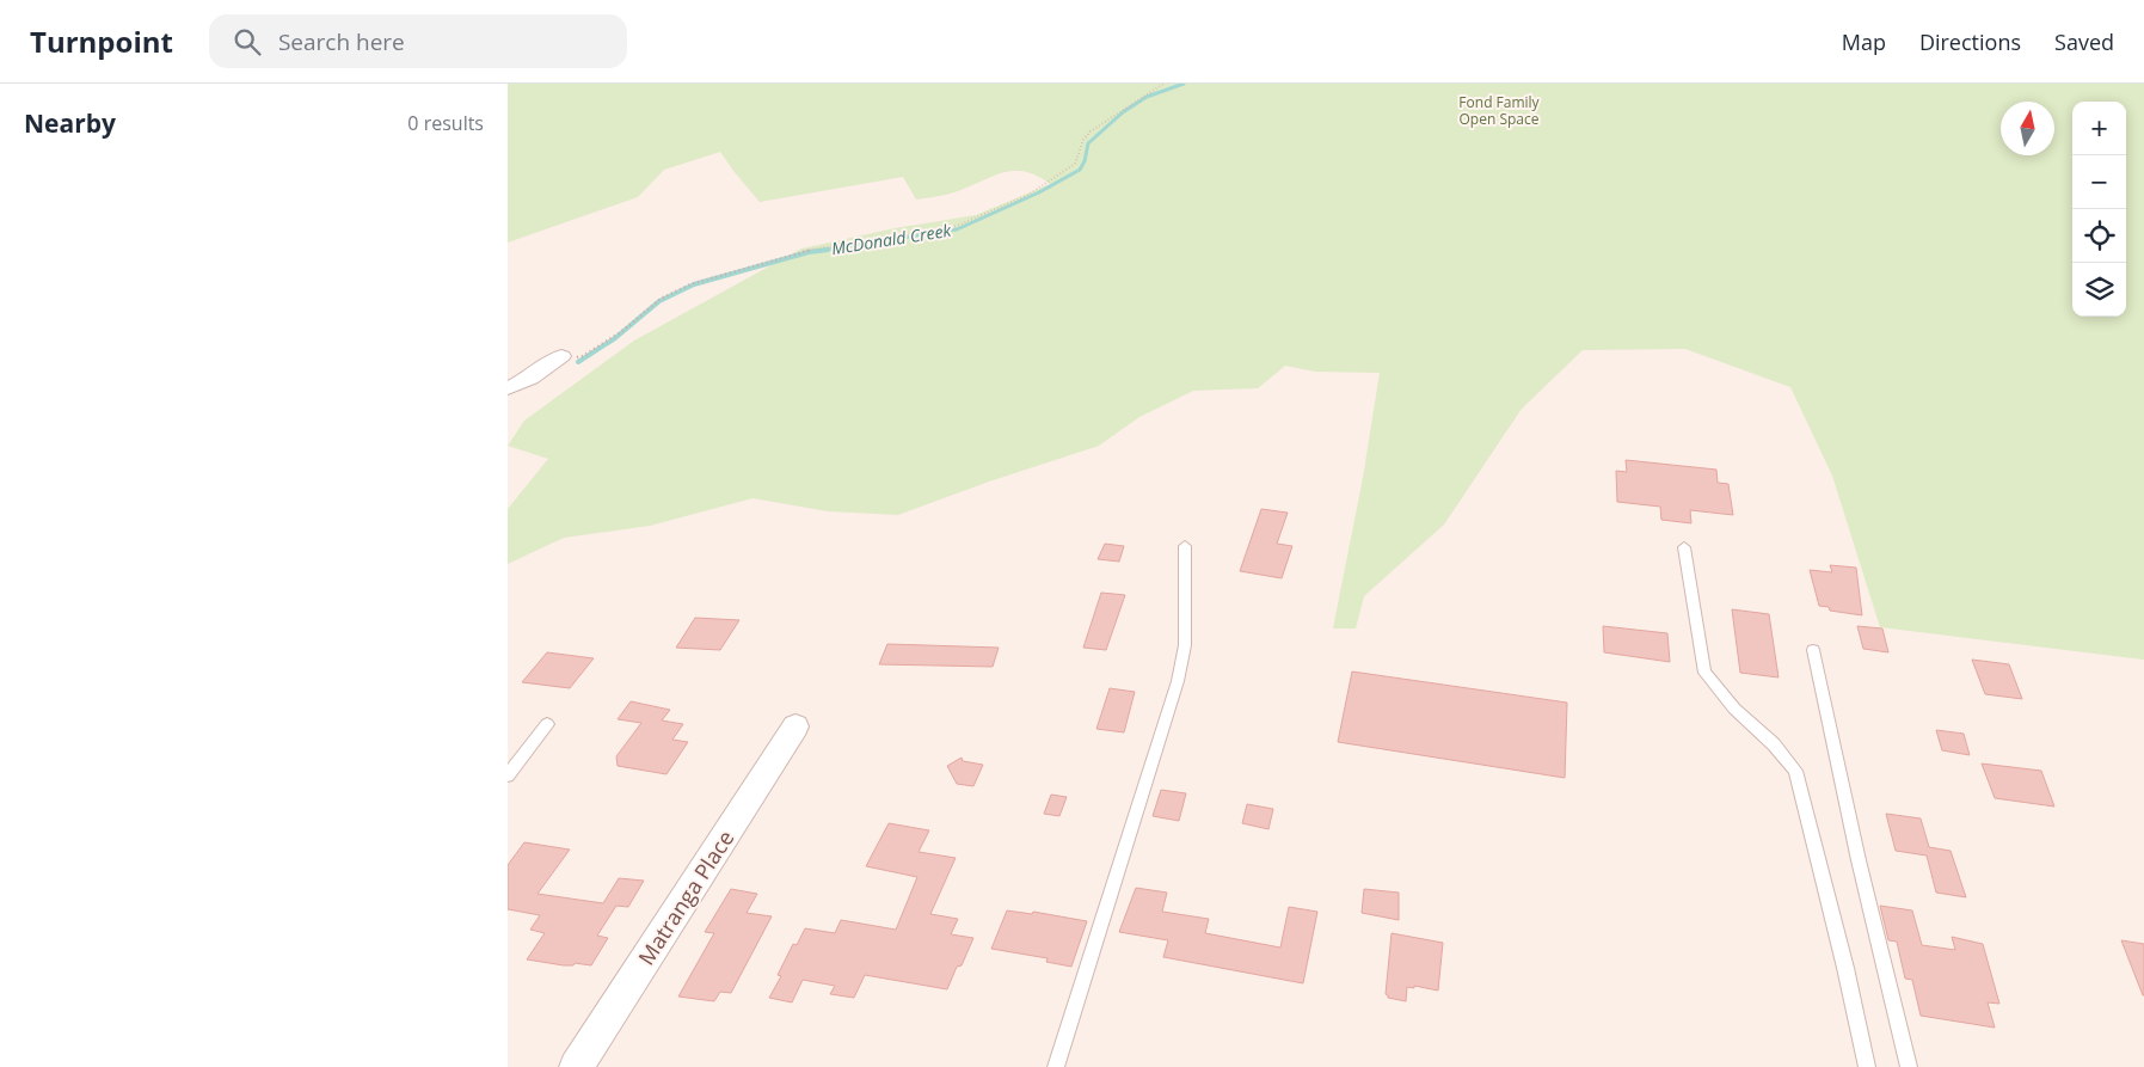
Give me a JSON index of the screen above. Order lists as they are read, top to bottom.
{
  "streets": {
    "street": ["Matranga Place"]
  },
  "water": ["McDonald Creek"],
  "parks": ["Fond Family Open Space"],
  "north": "top",
  "page": {
    "header": "Turnpoint",
    "search": "Search here",
    "nav": ["Map", "Directions", "Saved"],
    "heading": ["Nearby", "0 results"],
    "map_buttons": ["+", "−"]
  }
}
